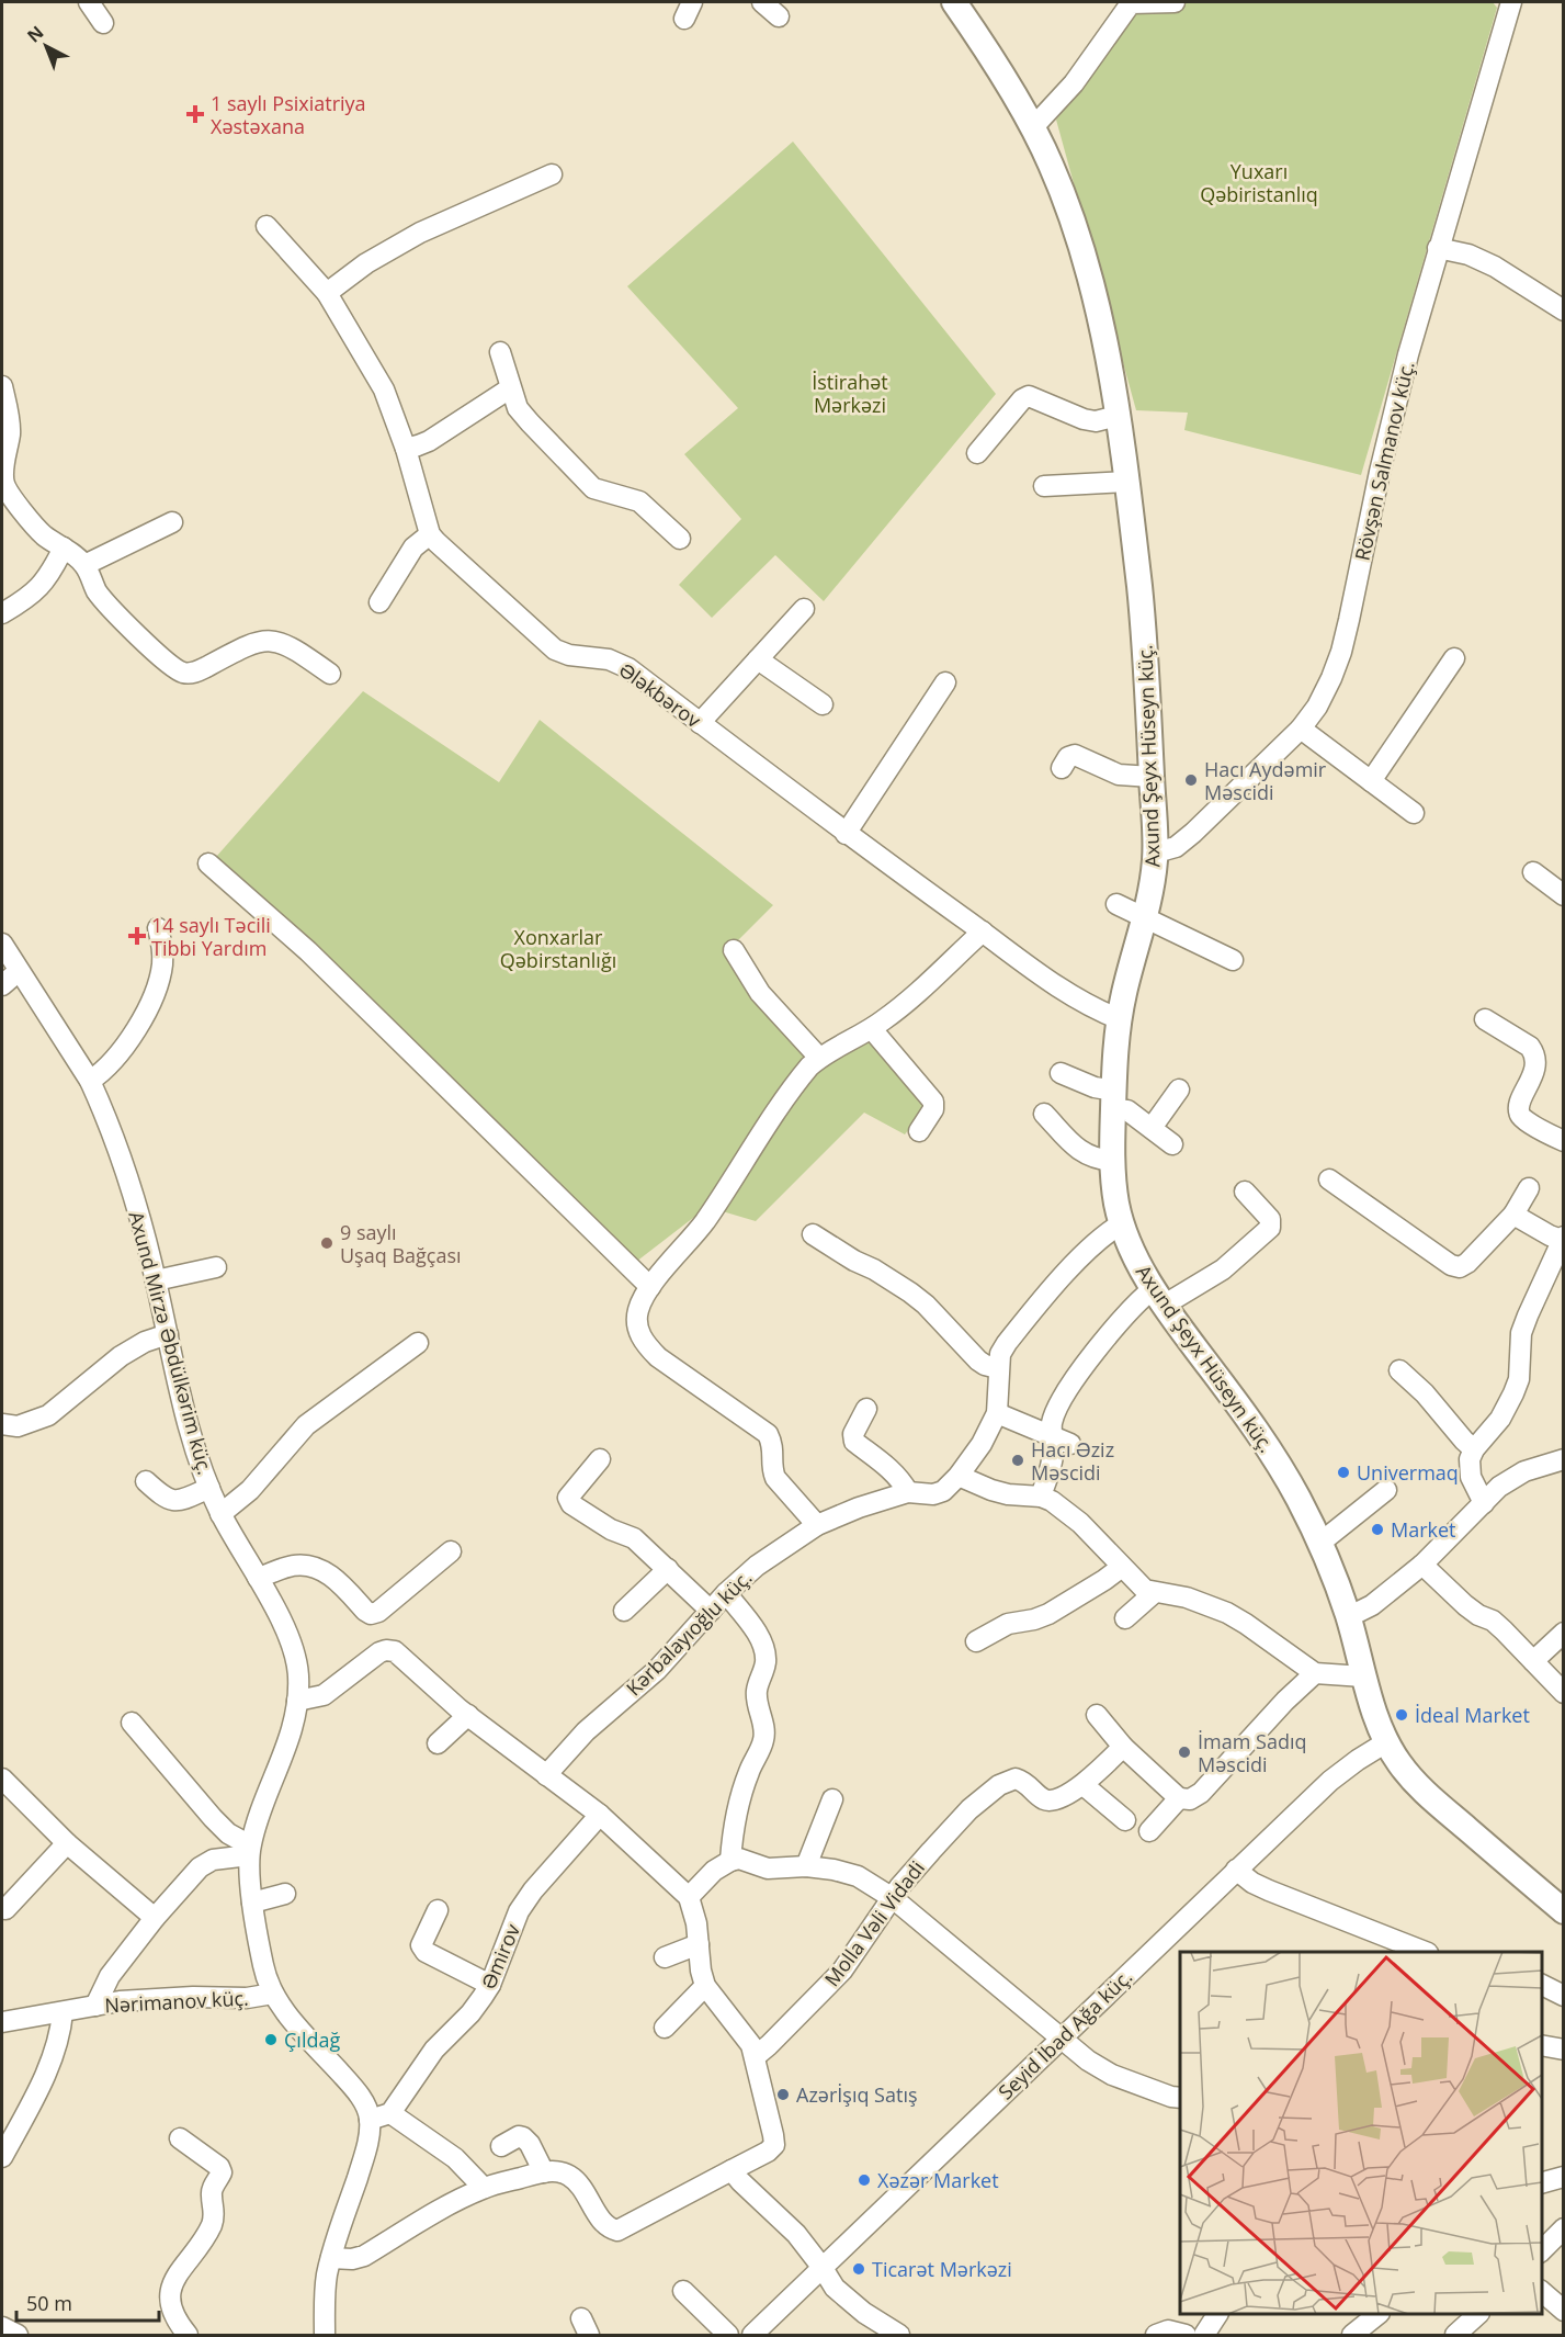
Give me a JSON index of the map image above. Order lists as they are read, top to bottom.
{
  "streets": {
    "main road": ["Axund Şeyx Hüseyn küç."],
    "street": [
      "Rövşən Salmanov küç.",
      "Ələkbərov",
      "Axund Mirzə Əbdülkərim küç.",
      "Kərbalayıoğlu küç.",
      "Molla Vəli Vidadi",
      "Əmirov",
      "Nərimanov küç.",
      "Seyid İbad Ağa küç."
    ]
  },
  "crossings": [
    ["Rövşən Salmanov küç.", "Axund Şeyx Hüseyn küç."],
    ["Ələkbərov", "Axund Şeyx Hüseyn küç."],
    ["Axund Şeyx Hüseyn küç.", "Kərbalayıoğlu küç."],
    ["Axund Şeyx Hüseyn küç.", "Seyid İbad Ağa küç."],
    ["Axund Mirzə Əbdülkərim küç.", "Nərimanov küç."]
  ],
  "parks": ["Yuxarı Qəbiristanlıq", "İstirahət Mərkəzi", "Xonxarlar Qəbirstanlığı"],
  "places": {
    "health": ["1 saylı Psixiatriya Xəstəxana", "14 saylı Təcili Tibbi Yardım"],
    "other": [
      "Hacı Aydəmir Məscidi",
      "9 saylı Uşaq Bağçası",
      "Hacı Əziz Məscidi",
      "Univermaq",
      "Market",
      "İdeal Market",
      "İmam Sadıq Məscidi",
      "Çıldağ",
      "Azərİşıq Satış",
      "Xəzər Market",
      "Ticarət Mərkəzi"
    ]
  },
  "scale_bar": "50 m",
  "north": "top left"
}
